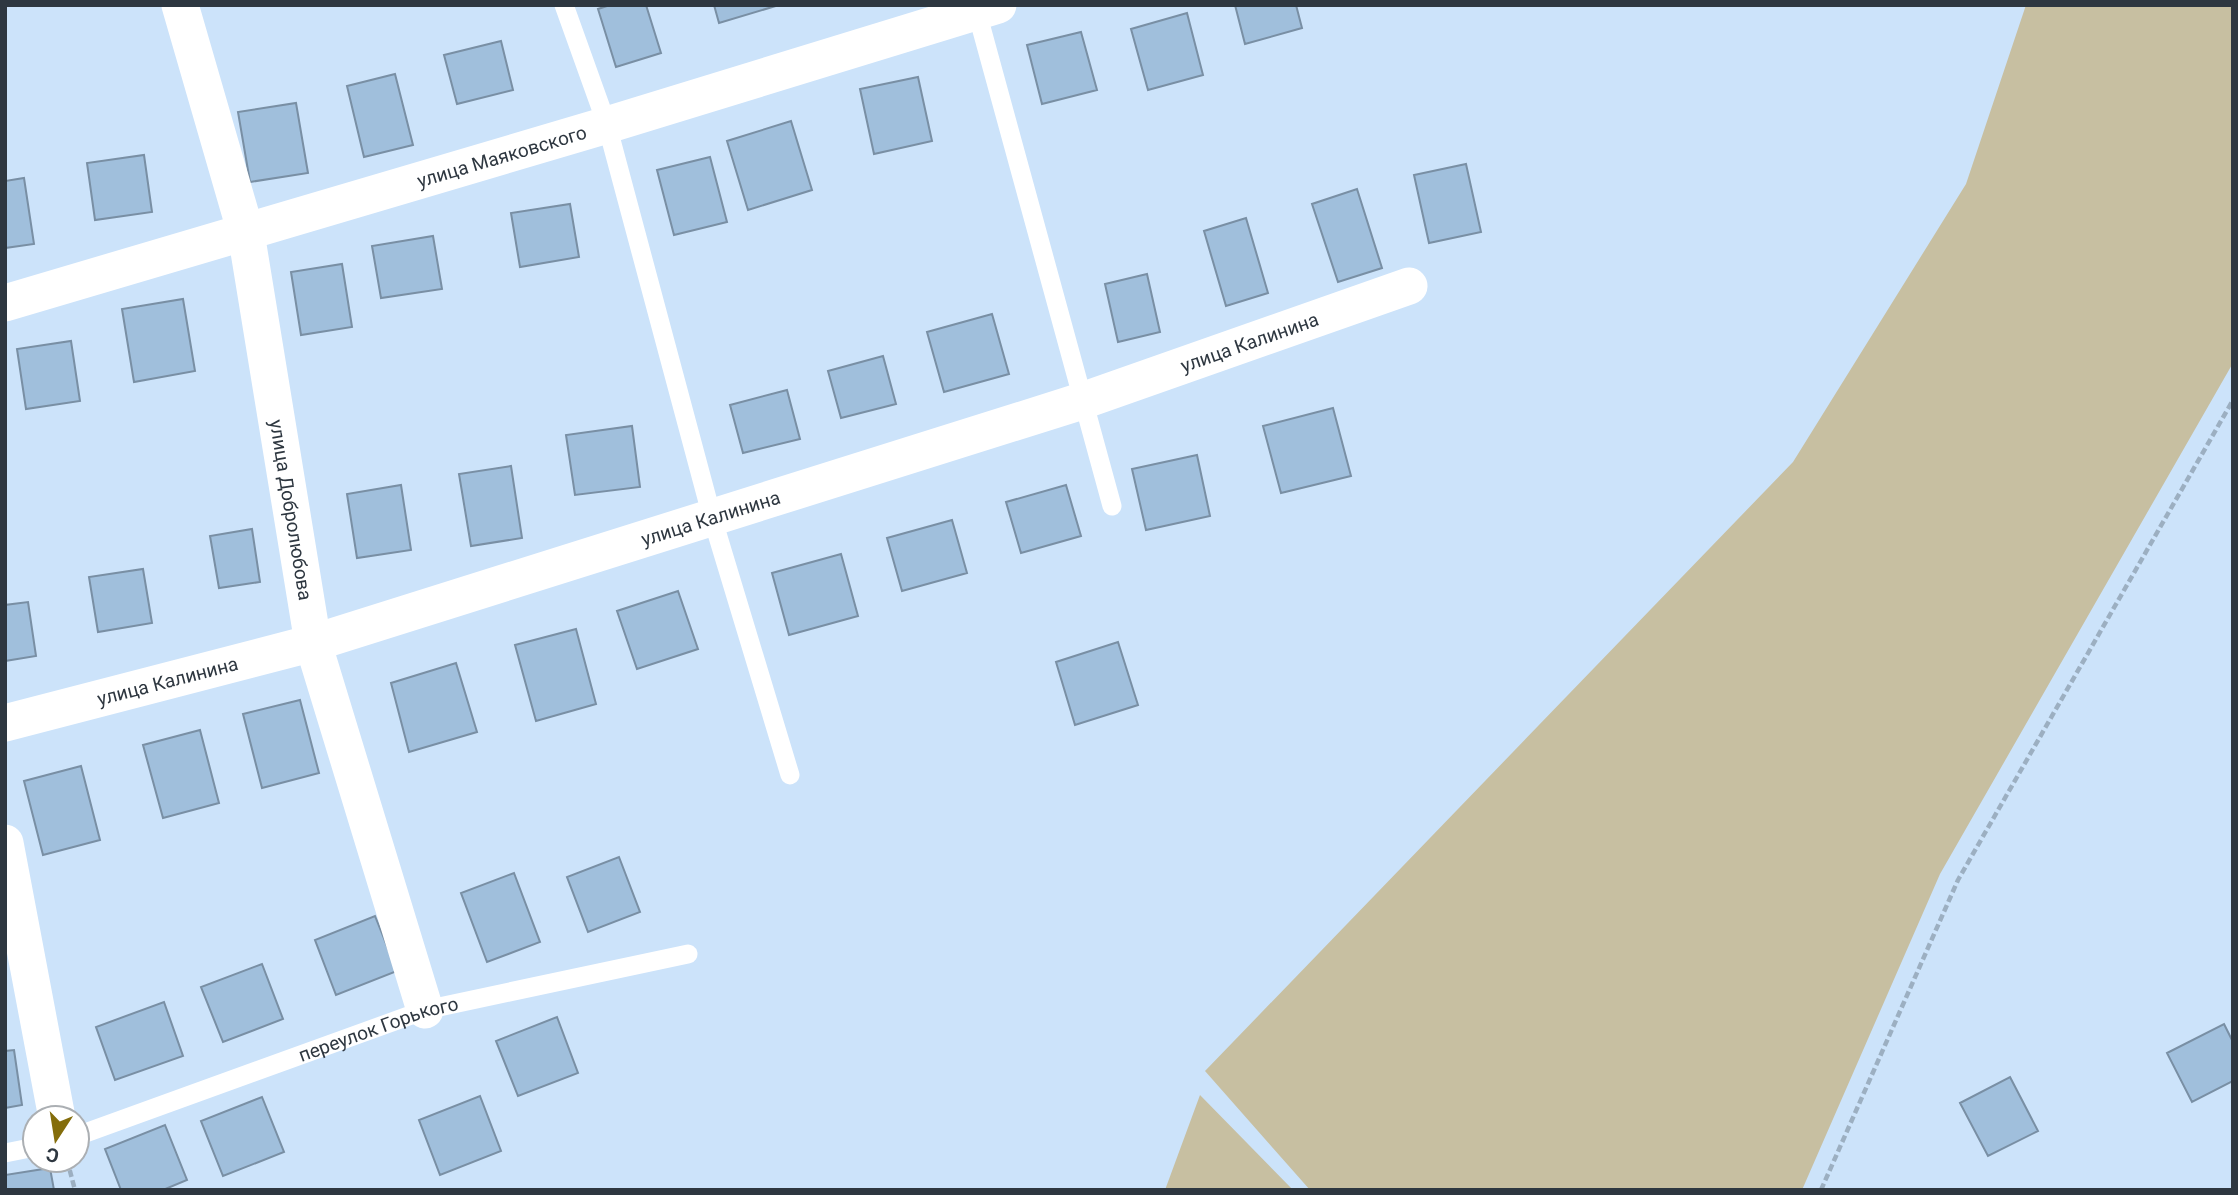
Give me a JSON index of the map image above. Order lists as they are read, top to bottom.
{
  "streets": {
    "street": ["улица Маяковского", "улица Калинина", "улица Добролюбова"],
    "lane": ["переулок Горького"]
  },
  "crossings": [
    ["улица Маяковского", "улица Добролюбова"],
    ["улица Калинина", "улица Добролюбова"],
    ["улица Добролюбова", "переулок Горького"]
  ],
  "north": "bottom"
}
